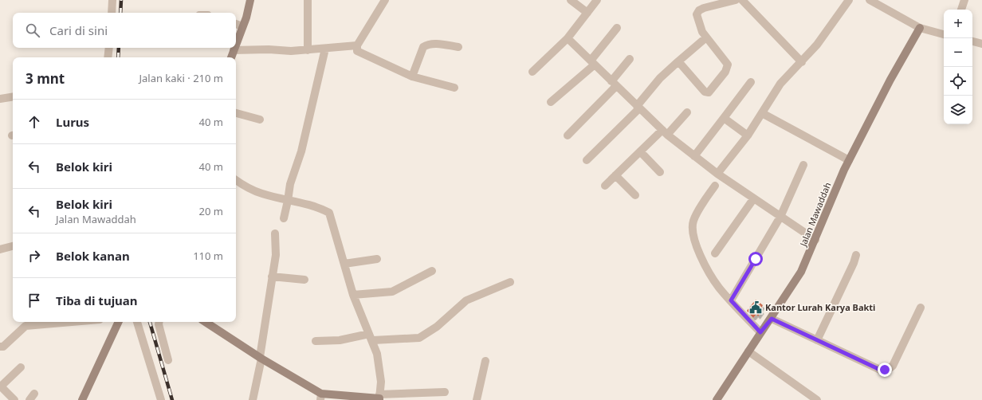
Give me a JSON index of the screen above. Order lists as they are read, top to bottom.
{
  "streets": {
    "street": ["Jalan Mawaddah"]
  },
  "places": {
    "public building": ["Kantor Lurah Karya Bakti"]
  },
  "page": {
    "map_buttons": ["+", "−"],
    "search": "Cari di sini",
    "heading": ["3 mnt", "Jalan kaki · 210 m"],
    "list": [
      ["Lurus", "40 m"],
      ["Belok kiri", "40 m"],
      ["Belok kiri", "Jalan Mawaddah", "20 m"],
      ["Belok kanan", "110 m"],
      "Tiba di tujuan"
    ]
  }
}
